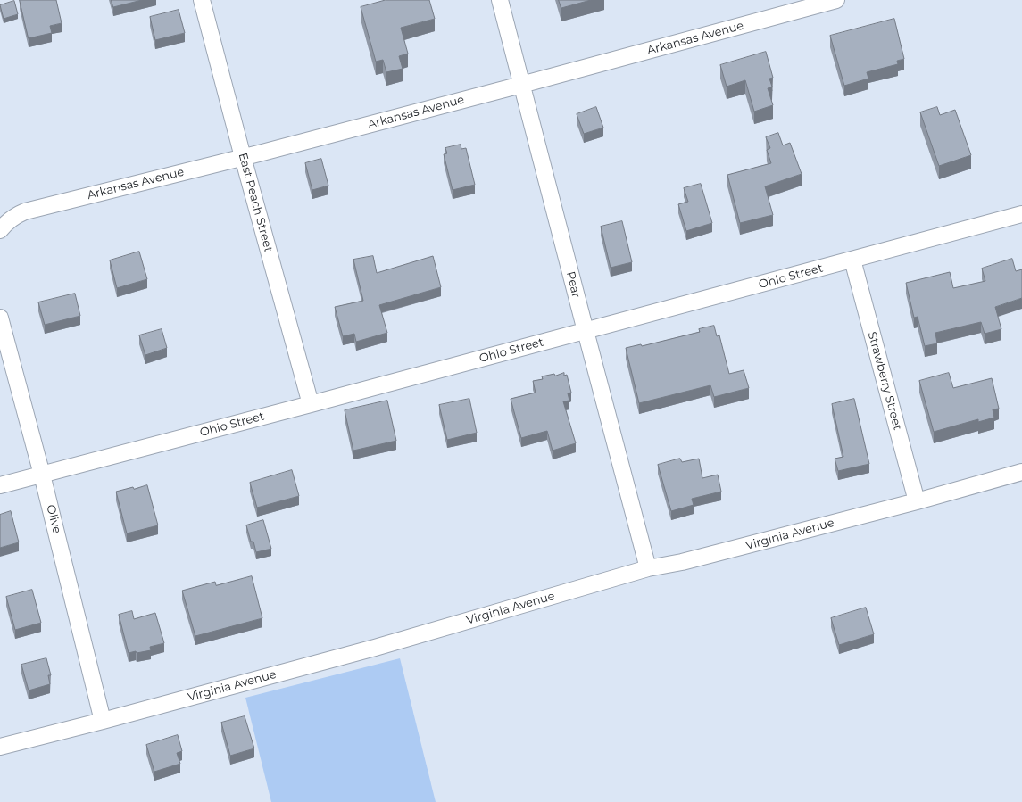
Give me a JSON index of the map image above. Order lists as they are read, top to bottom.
{
  "streets": {
    "street": [
      "Arkansas Avenue",
      "East Peach Street",
      "Ohio Street",
      "Pear",
      "Strawberry Street",
      "Olive",
      "Virginia Avenue"
    ]
  },
  "crossings": [
    ["Arkansas Avenue", "East Peach Street"],
    ["Arkansas Avenue", "Pear"],
    ["East Peach Street", "Ohio Street"],
    ["Ohio Street", "Pear"],
    ["Ohio Street", "Strawberry Street"],
    ["Ohio Street", "Olive"],
    ["Pear", "Virginia Avenue"],
    ["Strawberry Street", "Virginia Avenue"],
    ["Olive", "Virginia Avenue"]
  ]
}
